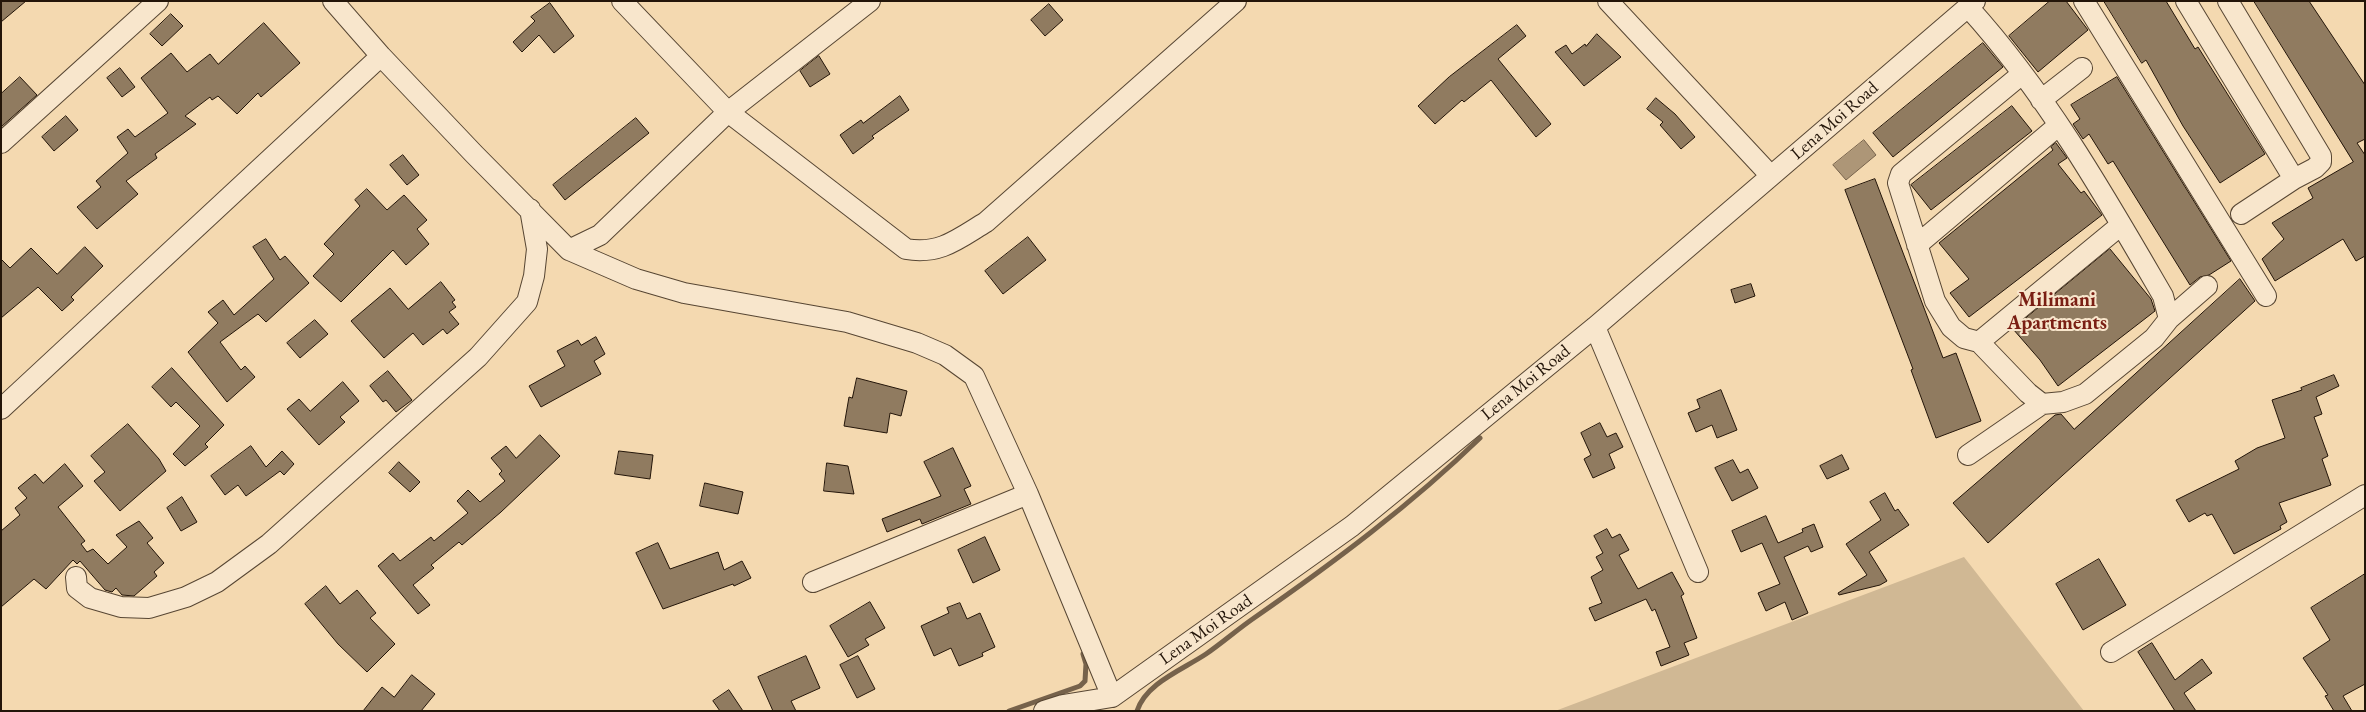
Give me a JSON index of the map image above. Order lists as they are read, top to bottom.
{
  "streets": {
    "street": ["Lena Moi Road"]
  },
  "districts": ["Milimani Apartments"]
}
